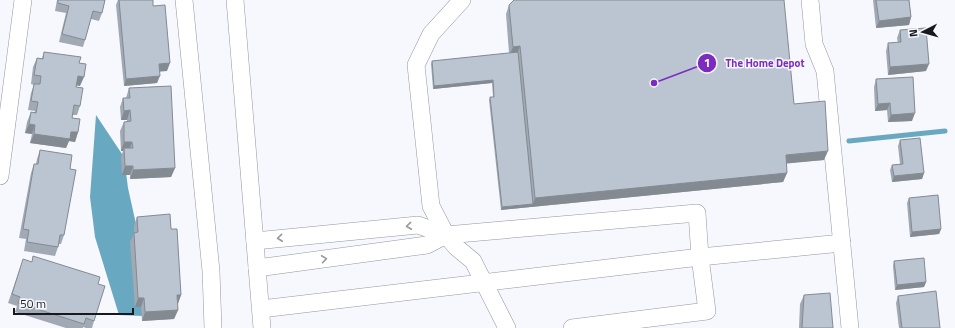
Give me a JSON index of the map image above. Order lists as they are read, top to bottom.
{
  "places": ["The Home Depot"],
  "scale_bar": "50 m",
  "north": "left"
}
